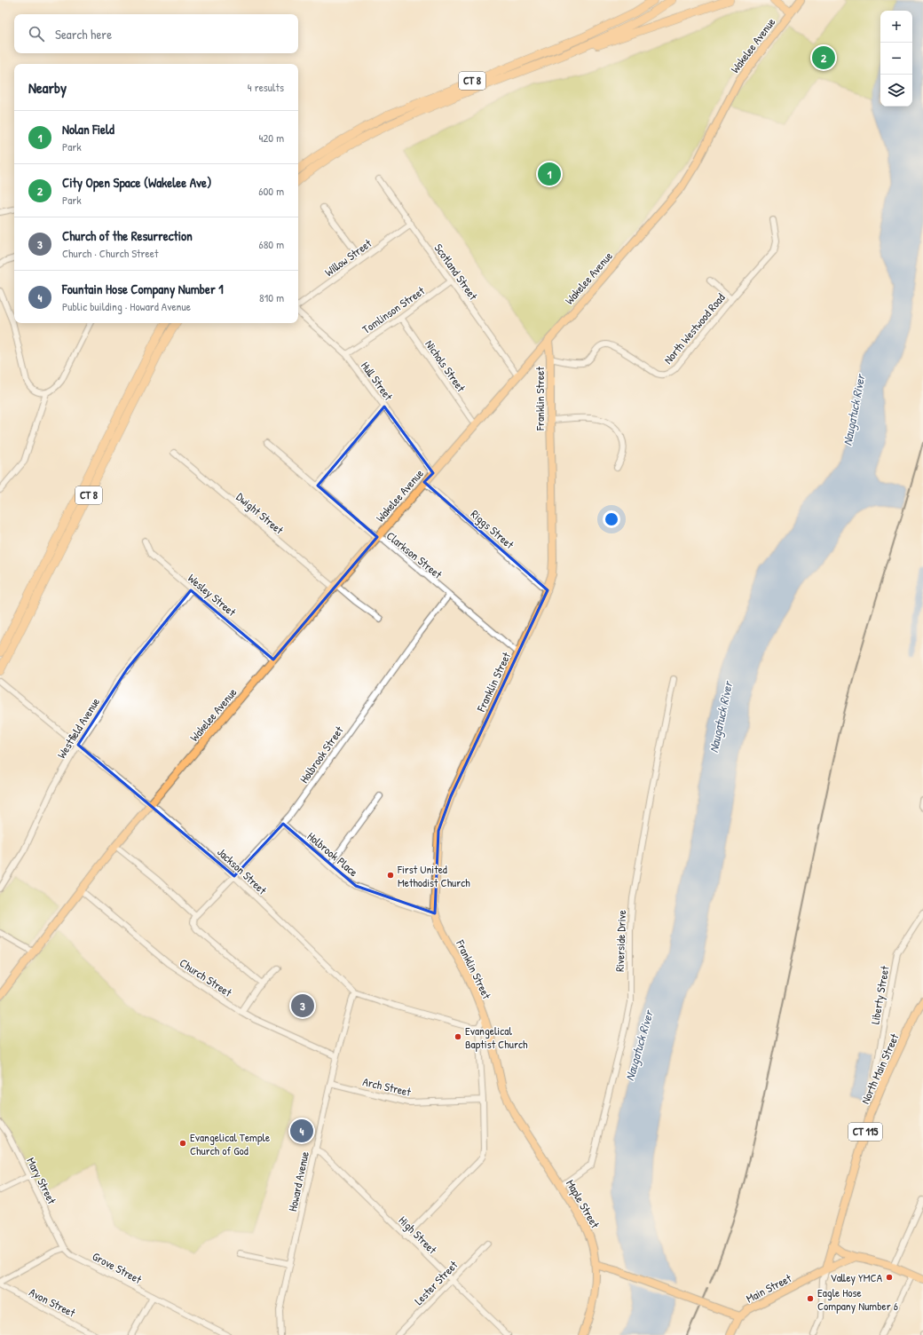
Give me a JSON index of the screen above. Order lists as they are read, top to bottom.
{
  "streets": {
    "highway": ["CT 8"],
    "main road": [
      "Wakelee Avenue",
      "Franklin Street",
      "North Main Street",
      "CT 115",
      "Maple Street",
      "Main Street"
    ],
    "street": [
      "Willow Street",
      "Scotland Street",
      "Tomlinson Street",
      "North Westwood Road",
      "Nichols Street",
      "Hull Street",
      "Dwight Street",
      "Riggs Street",
      "Clarkson Street",
      "Wesley Street",
      "Westfield Avenue",
      "Holbrook Street",
      "Holbrook Place",
      "Jackson Street",
      "Riverside Drive",
      "Church Street",
      "Liberty Street",
      "Arch Street",
      "Mary Street",
      "Howard Avenue",
      "High Street",
      "Grove Street",
      "Lester Street",
      "Avon Street"
    ]
  },
  "crossings": [
    ["Wakelee Avenue", "Scotland Street"],
    ["Wakelee Avenue", "Nichols Street"],
    ["Wakelee Avenue", "Hull Street"],
    ["Wakelee Avenue", "Franklin Street"],
    ["Wakelee Avenue", "Dwight Street"],
    ["Wakelee Avenue", "Riggs Street"],
    ["Wakelee Avenue", "Clarkson Street"],
    ["Wakelee Avenue", "Wesley Street"],
    ["Wakelee Avenue", "Jackson Street"],
    ["Wakelee Avenue", "Church Street"],
    ["Willow Street", "Scotland Street"],
    ["Scotland Street", "Tomlinson Street"],
    ["Tomlinson Street", "Nichols Street"],
    ["Tomlinson Street", "Hull Street"],
    ["North Westwood Road", "Franklin Street"],
    ["Franklin Street", "Riggs Street"],
    ["Franklin Street", "Clarkson Street"],
    ["Franklin Street", "Holbrook Place"],
    ["Franklin Street", "Maple Street"],
    ["Clarkson Street", "Holbrook Street"],
    ["Wesley Street", "Westfield Avenue"],
    ["Westfield Avenue", "Jackson Street"],
    ["Holbrook Street", "Holbrook Place"],
    ["Holbrook Street", "Jackson Street"],
    ["Jackson Street", "Howard Avenue"],
    ["Riverside Drive", "Maple Street"],
    ["Church Street", "Howard Avenue"],
    ["Liberty Street", "North Main Street"],
    ["North Main Street", "Main Street"],
    ["Arch Street", "Howard Avenue"],
    ["Mary Street", "Grove Street"],
    ["Howard Avenue", "High Street"],
    ["High Street", "Lester Street"]
  ],
  "water": ["Naugatuck River"],
  "places": [
    "First United Methodist Church",
    "Evangelical Baptist Church",
    "Evangelical Temple Church of God",
    "Valley YMCA",
    "Eagle Hose Company Number 6"
  ],
  "page": {
    "map_buttons": ["+", "−"],
    "search": "Search here",
    "pins": [
      "2",
      "1",
      "3",
      "4"
    ],
    "heading": ["Nearby", "4 results"],
    "list": [
      {
        "mark": "1",
        "name": "Nolan Field",
        "note": "Park",
        "value": "420 m"
      },
      {
        "mark": "2",
        "name": "City Open Space (Wakelee Ave)",
        "note": "Park",
        "value": "600 m"
      },
      {
        "mark": "3",
        "name": "Church of the Resurrection",
        "note": "Church · Church Street",
        "value": "680 m"
      },
      {
        "mark": "4",
        "name": "Fountain Hose Company Number 1",
        "note": "Public building · Howard Avenue",
        "value": "810 m"
      }
    ]
  }
}
